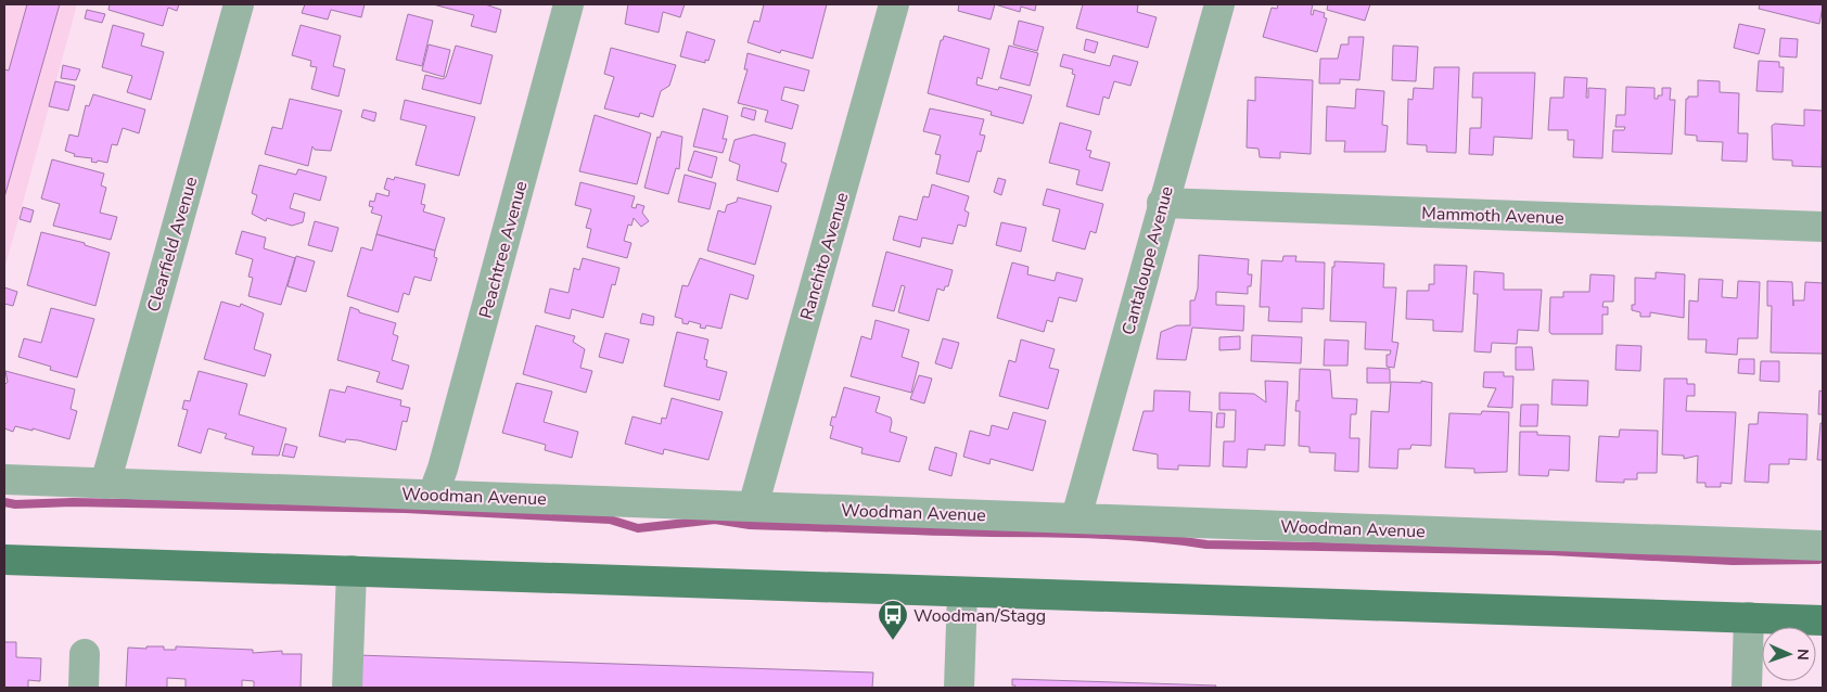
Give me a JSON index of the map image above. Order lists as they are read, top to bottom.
{
  "streets": {
    "street": [
      "Mammoth Avenue",
      "Clearfield Avenue",
      "Peachtree Avenue",
      "Ranchito Avenue",
      "Cantaloupe Avenue",
      "Woodman Avenue"
    ]
  },
  "crossings": [
    ["Mammoth Avenue", "Cantaloupe Avenue"],
    ["Clearfield Avenue", "Woodman Avenue"],
    ["Peachtree Avenue", "Woodman Avenue"],
    ["Ranchito Avenue", "Woodman Avenue"],
    ["Cantaloupe Avenue", "Woodman Avenue"]
  ],
  "places": {
    "bus stop": ["Woodman/Stagg"]
  },
  "north": "right"
}
